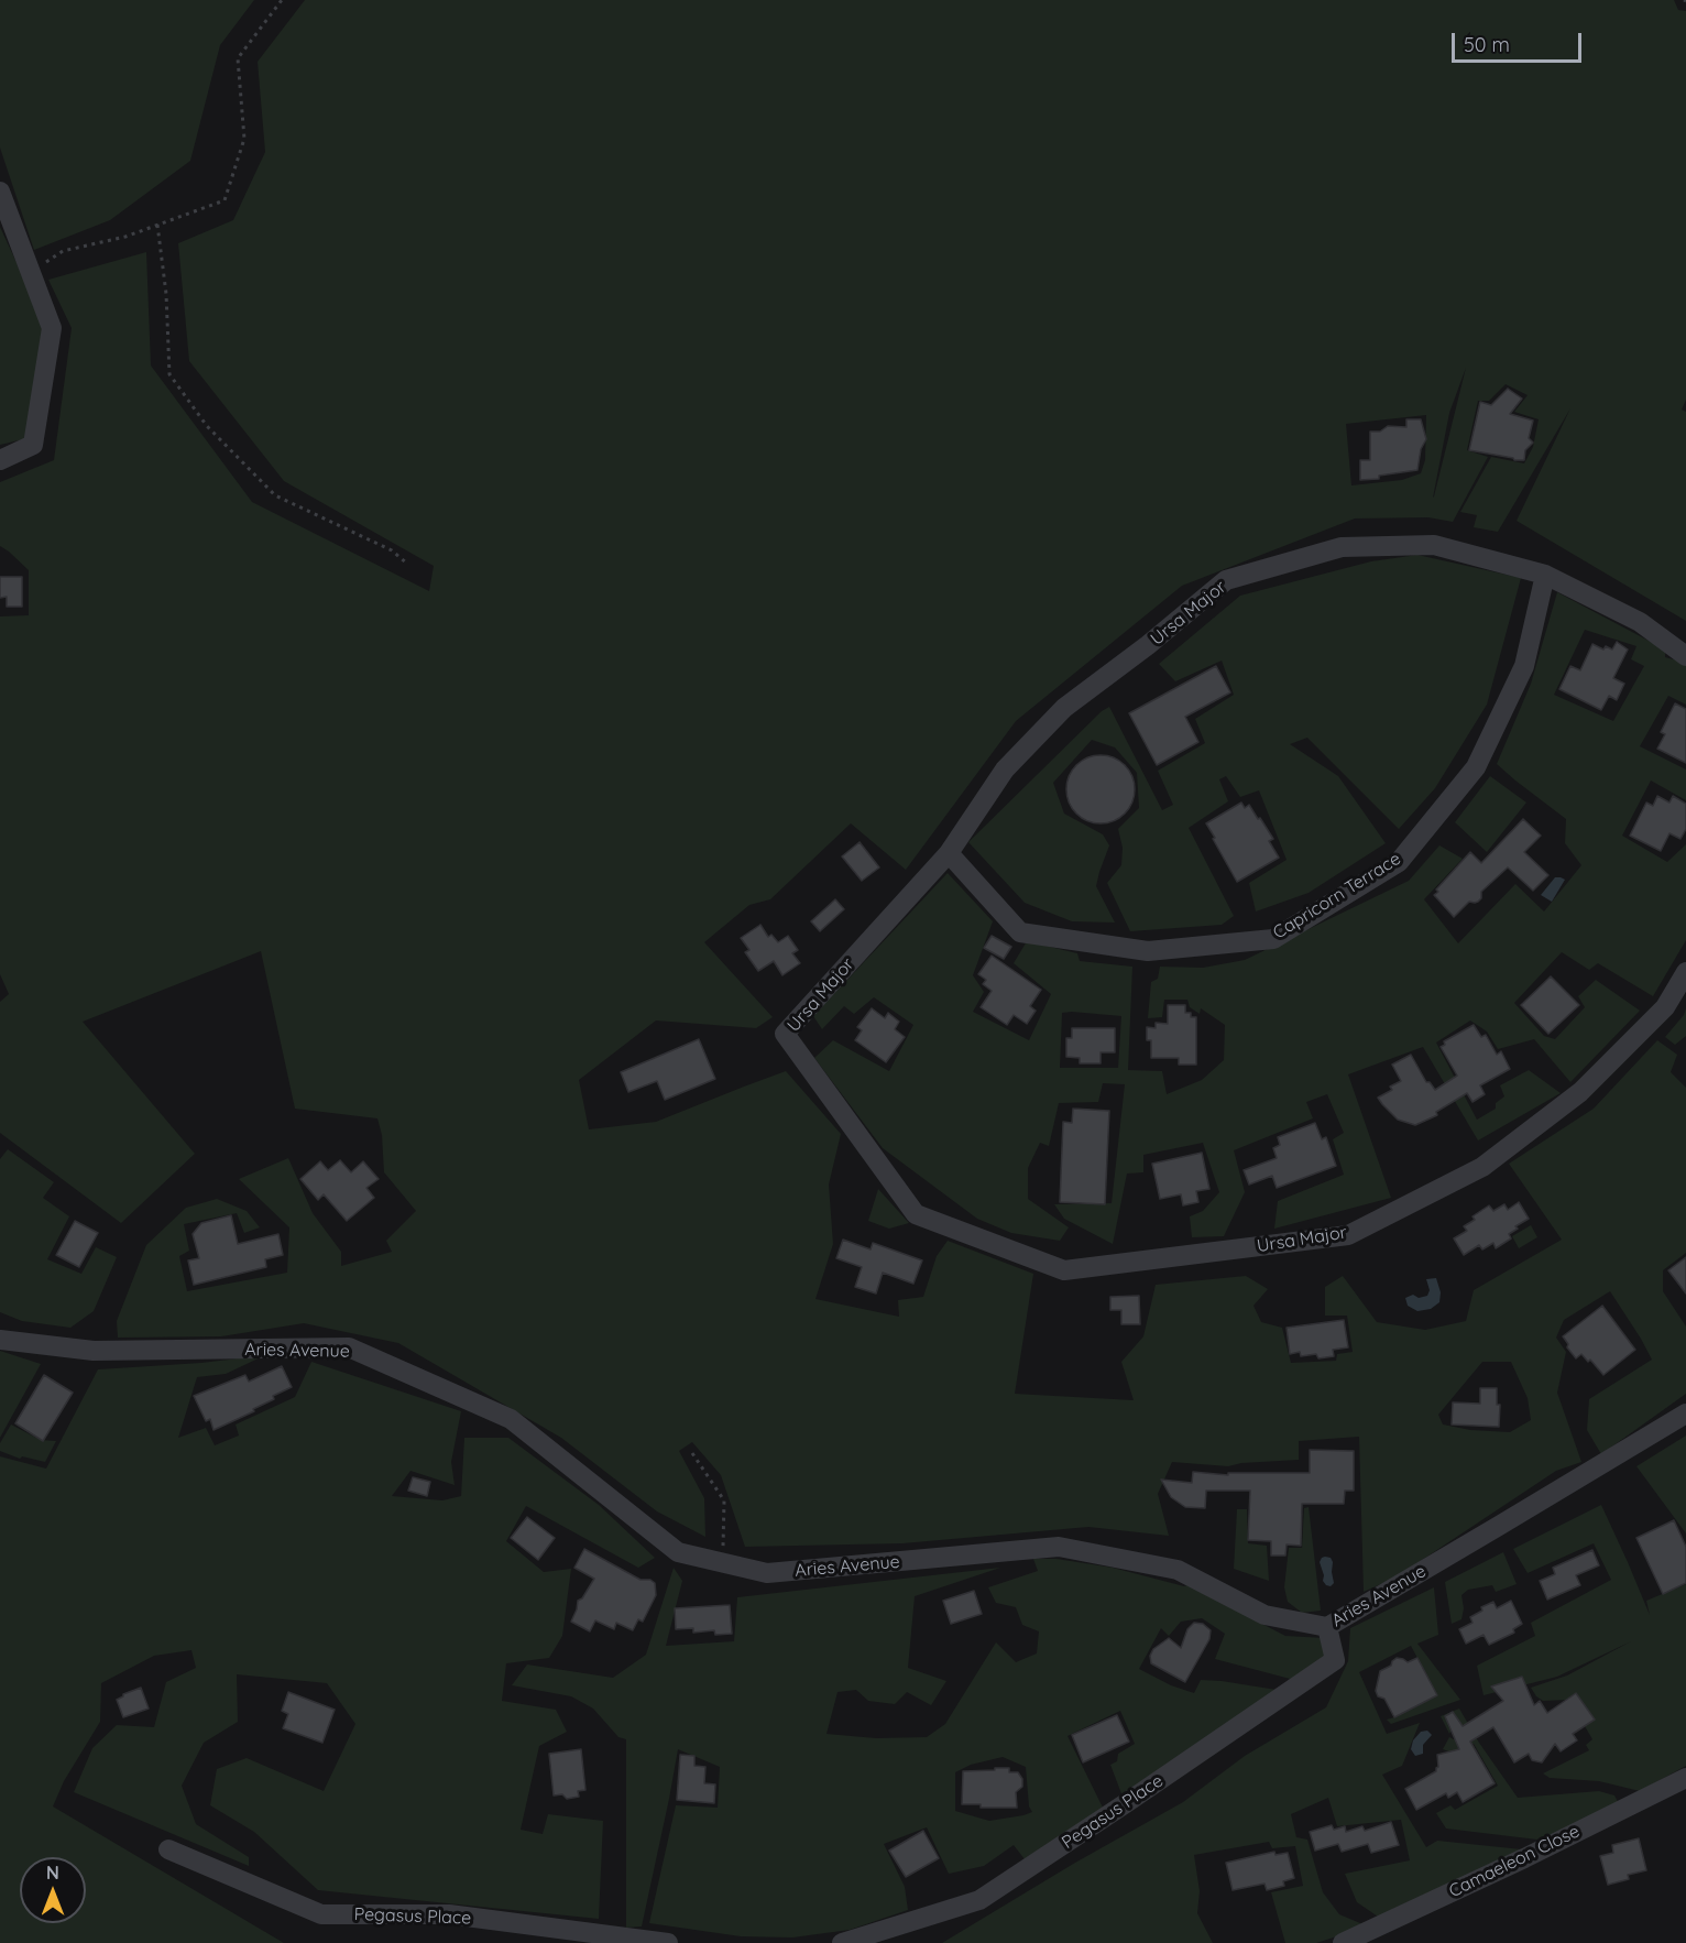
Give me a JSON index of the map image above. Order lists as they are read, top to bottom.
{
  "streets": {
    "street": [
      "Ursa Major",
      "Capricorn Terrace",
      "Aries Avenue",
      "Pegasus Place",
      "Camaeleon Close"
    ]
  },
  "crossings": [
    ["Ursa Major", "Capricorn Terrace"],
    ["Aries Avenue", "Pegasus Place"]
  ],
  "scale_bar": "50 m",
  "north": "top"
}
